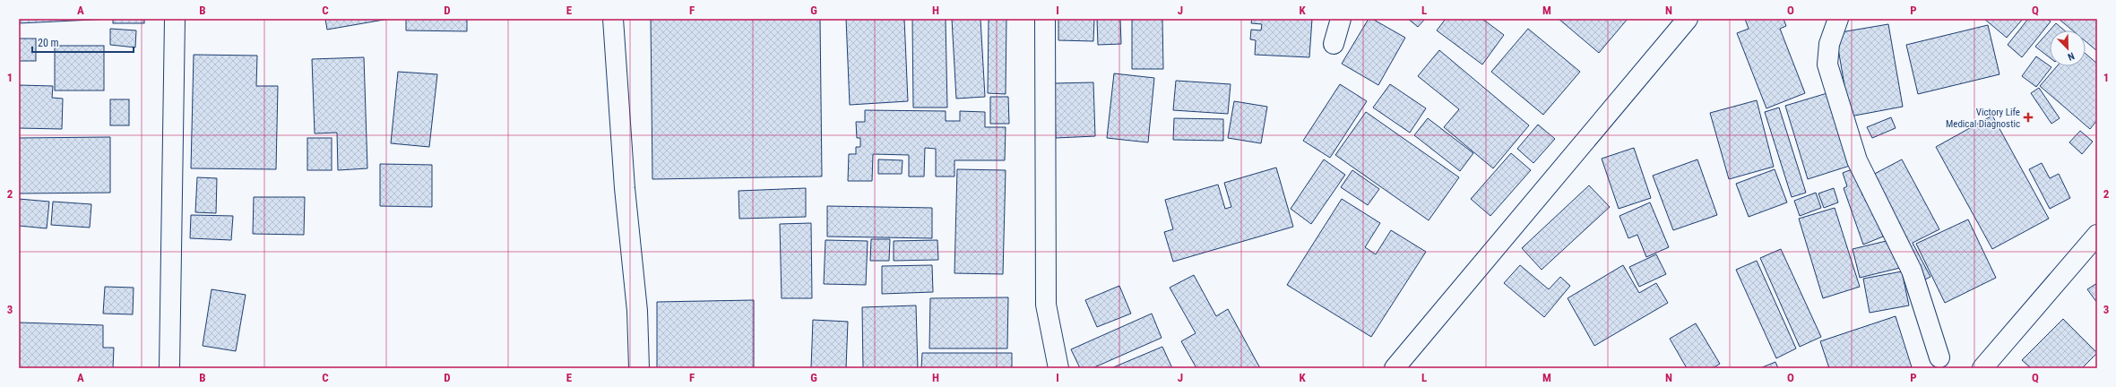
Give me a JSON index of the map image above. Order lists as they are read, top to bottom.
{
  "places": {
    "health": ["Victory Life Medical Diagnostic"]
  },
  "scale_bar": "20 m",
  "north": "bottom right",
  "grid": {
    "columns": [
      "A",
      "B",
      "C",
      "D",
      "E",
      "F",
      "G",
      "H",
      "I",
      "J",
      "K",
      "L",
      "M",
      "N",
      "O",
      "P",
      "Q"
    ],
    "rows": ["1", "2", "3"]
  }
}
